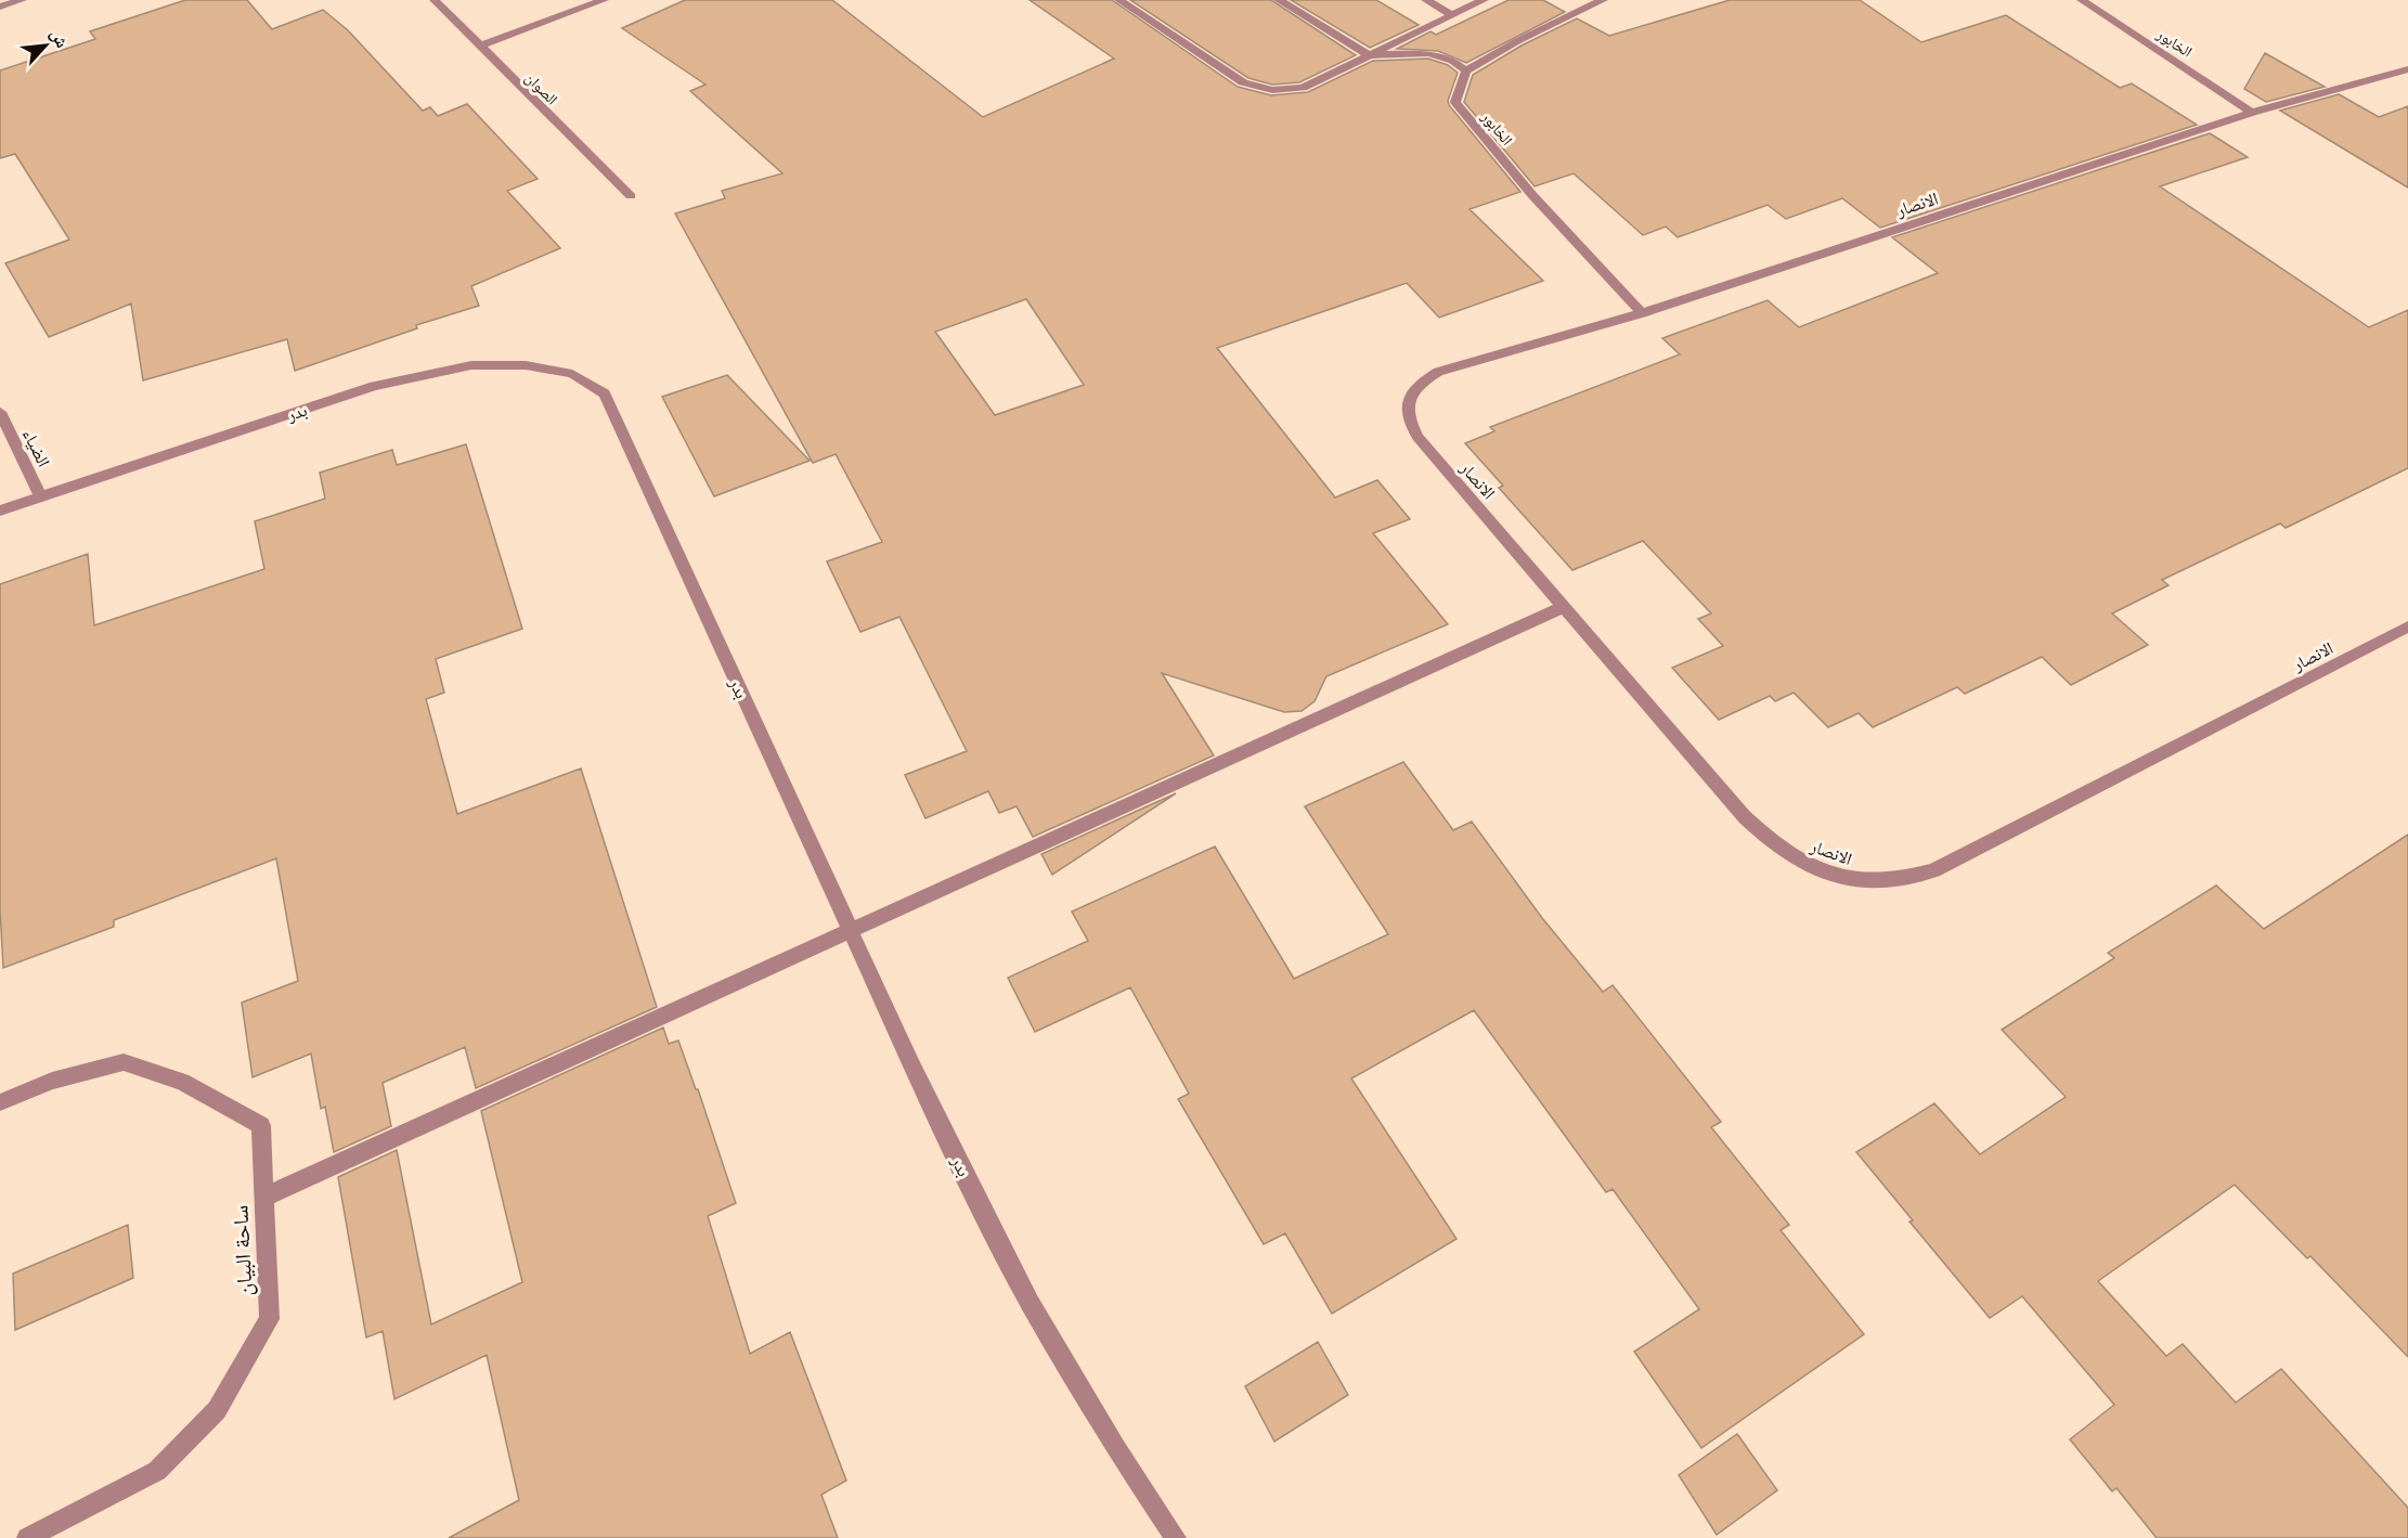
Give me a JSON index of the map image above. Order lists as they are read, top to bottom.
{
  "streets": {
    "street": [
      "الخابور",
      "الصوان",
      "الانصار",
      "بدر",
      "الضياء",
      "ساحة البيان"
    ]
  },
  "crossings": [
    ["الخابور", "الانصار"],
    ["بدر", "الضياء"]
  ],
  "north": "top right"
}
